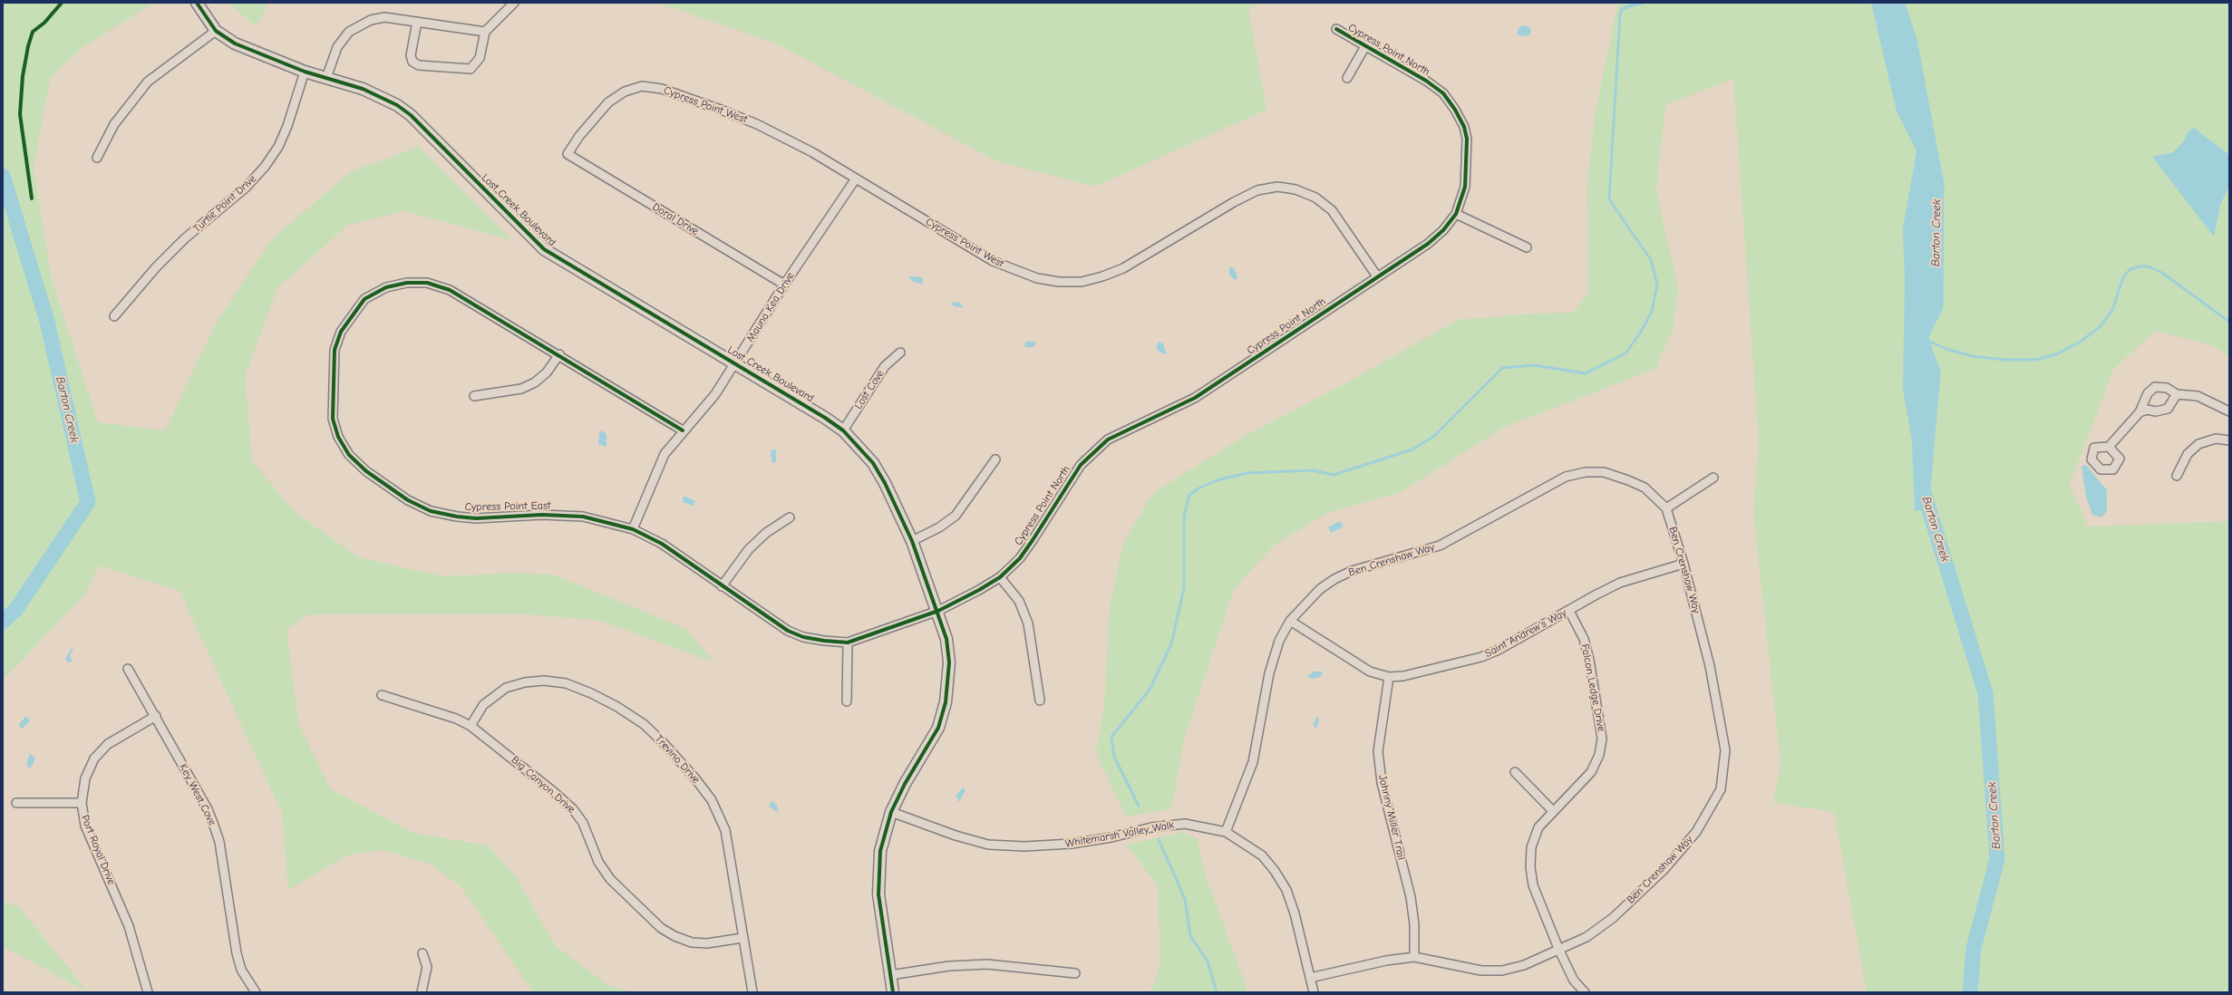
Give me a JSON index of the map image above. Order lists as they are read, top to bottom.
{
  "streets": {
    "street": [
      "Cypress Point North",
      "Cypress Point West",
      "Turtle Point Drive",
      "Lost Creek Boulevard",
      "Doral Drive",
      "Mauna Kea Drive",
      "Lost Cove",
      "Cypress Point East",
      "Ben Crenshaw Way",
      "Saint Andrew's Way",
      "Falcon Ledge Drive",
      "Trevino Drive",
      "Big Canyon Drive",
      "Key West Cove",
      "Johnny Miller Trail",
      "Whitemarsh Valley Walk",
      "Port Royal Drive"
    ]
  },
  "crossings": [
    ["Cypress Point North", "Cypress Point West"],
    ["Cypress Point North", "Lost Creek Boulevard"],
    ["Cypress Point North", "Cypress Point East"],
    ["Cypress Point West", "Doral Drive"],
    ["Cypress Point West", "Mauna Kea Drive"],
    ["Turtle Point Drive", "Lost Creek Boulevard"],
    ["Lost Creek Boulevard", "Mauna Kea Drive"],
    ["Lost Creek Boulevard", "Lost Cove"],
    ["Lost Creek Boulevard", "Cypress Point East"],
    ["Lost Creek Boulevard", "Whitemarsh Valley Walk"],
    ["Doral Drive", "Mauna Kea Drive"],
    ["Mauna Kea Drive", "Cypress Point East"],
    ["Ben Crenshaw Way", "Saint Andrew's Way"],
    ["Ben Crenshaw Way", "Falcon Ledge Drive"],
    ["Ben Crenshaw Way", "Johnny Miller Trail"],
    ["Ben Crenshaw Way", "Whitemarsh Valley Walk"],
    ["Saint Andrew's Way", "Falcon Ledge Drive"],
    ["Saint Andrew's Way", "Johnny Miller Trail"],
    ["Trevino Drive", "Big Canyon Drive"],
    ["Key West Cove", "Port Royal Drive"]
  ],
  "water": ["Barton Creek"]
}
